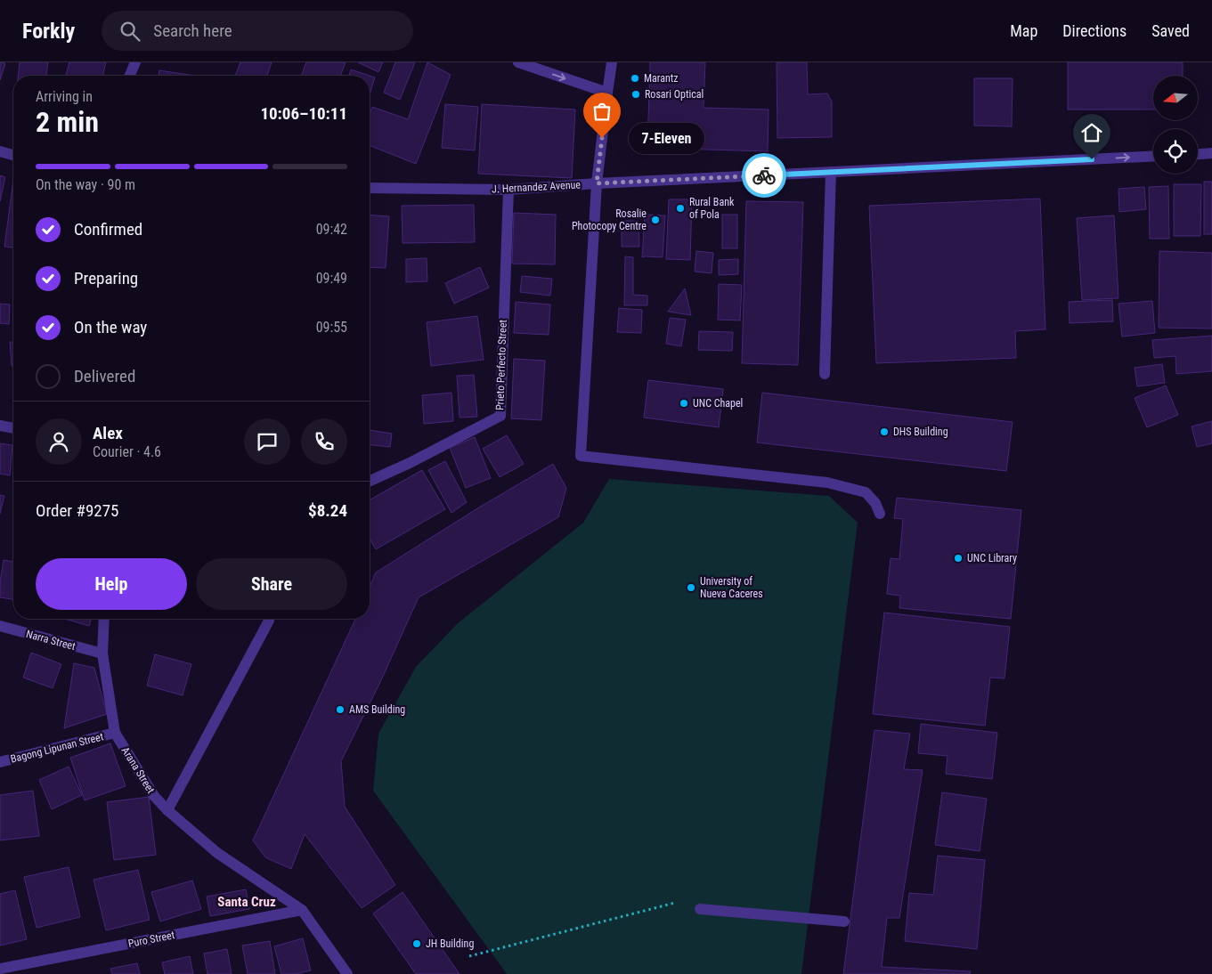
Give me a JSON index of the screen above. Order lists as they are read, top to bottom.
{
  "streets": {
    "street": [
      "J. Hernandez Avenue",
      "Prieto Perfecto Street",
      "Narra Street",
      "Bagong Lipunan Street",
      "Arana Street",
      "Puro Street"
    ]
  },
  "crossings": [
    ["J. Hernandez Avenue", "Prieto Perfecto Street"],
    ["Narra Street", "Arana Street"],
    ["Bagong Lipunan Street", "Arana Street"],
    ["Arana Street", "Puro Street"]
  ],
  "one_way": ["J. Hernandez Avenue"],
  "districts": ["Santa Cruz"],
  "places": [
    "Marantz",
    "Rosari Optical",
    "7-Eleven",
    "Rural Bank of Pola",
    "Rosalie Photocopy Centre",
    "UNC Chapel",
    "DHS Building",
    "UNC Library",
    "University of Nueva Caceres",
    "AMS Building",
    "JH Building"
  ],
  "north": "left",
  "page": {
    "header": "Forkly",
    "search": "Search here",
    "nav": ["Map", "Directions", "Saved"],
    "heading": ["2 min", "Arriving in", "10:06–10:11"],
    "panel": [
      "Alex",
      "Courier · 4.6",
      "Order #9275",
      "$8.24"
    ],
    "bubble": "7-Eleven",
    "bar": "On the way · 90 m",
    "list": [
      ["Confirmed", "09:42"],
      ["Preparing", "09:49"],
      ["On the way", "09:55"],
      "Delivered"
    ],
    "buttons": ["Help", "Share"]
  }
}
